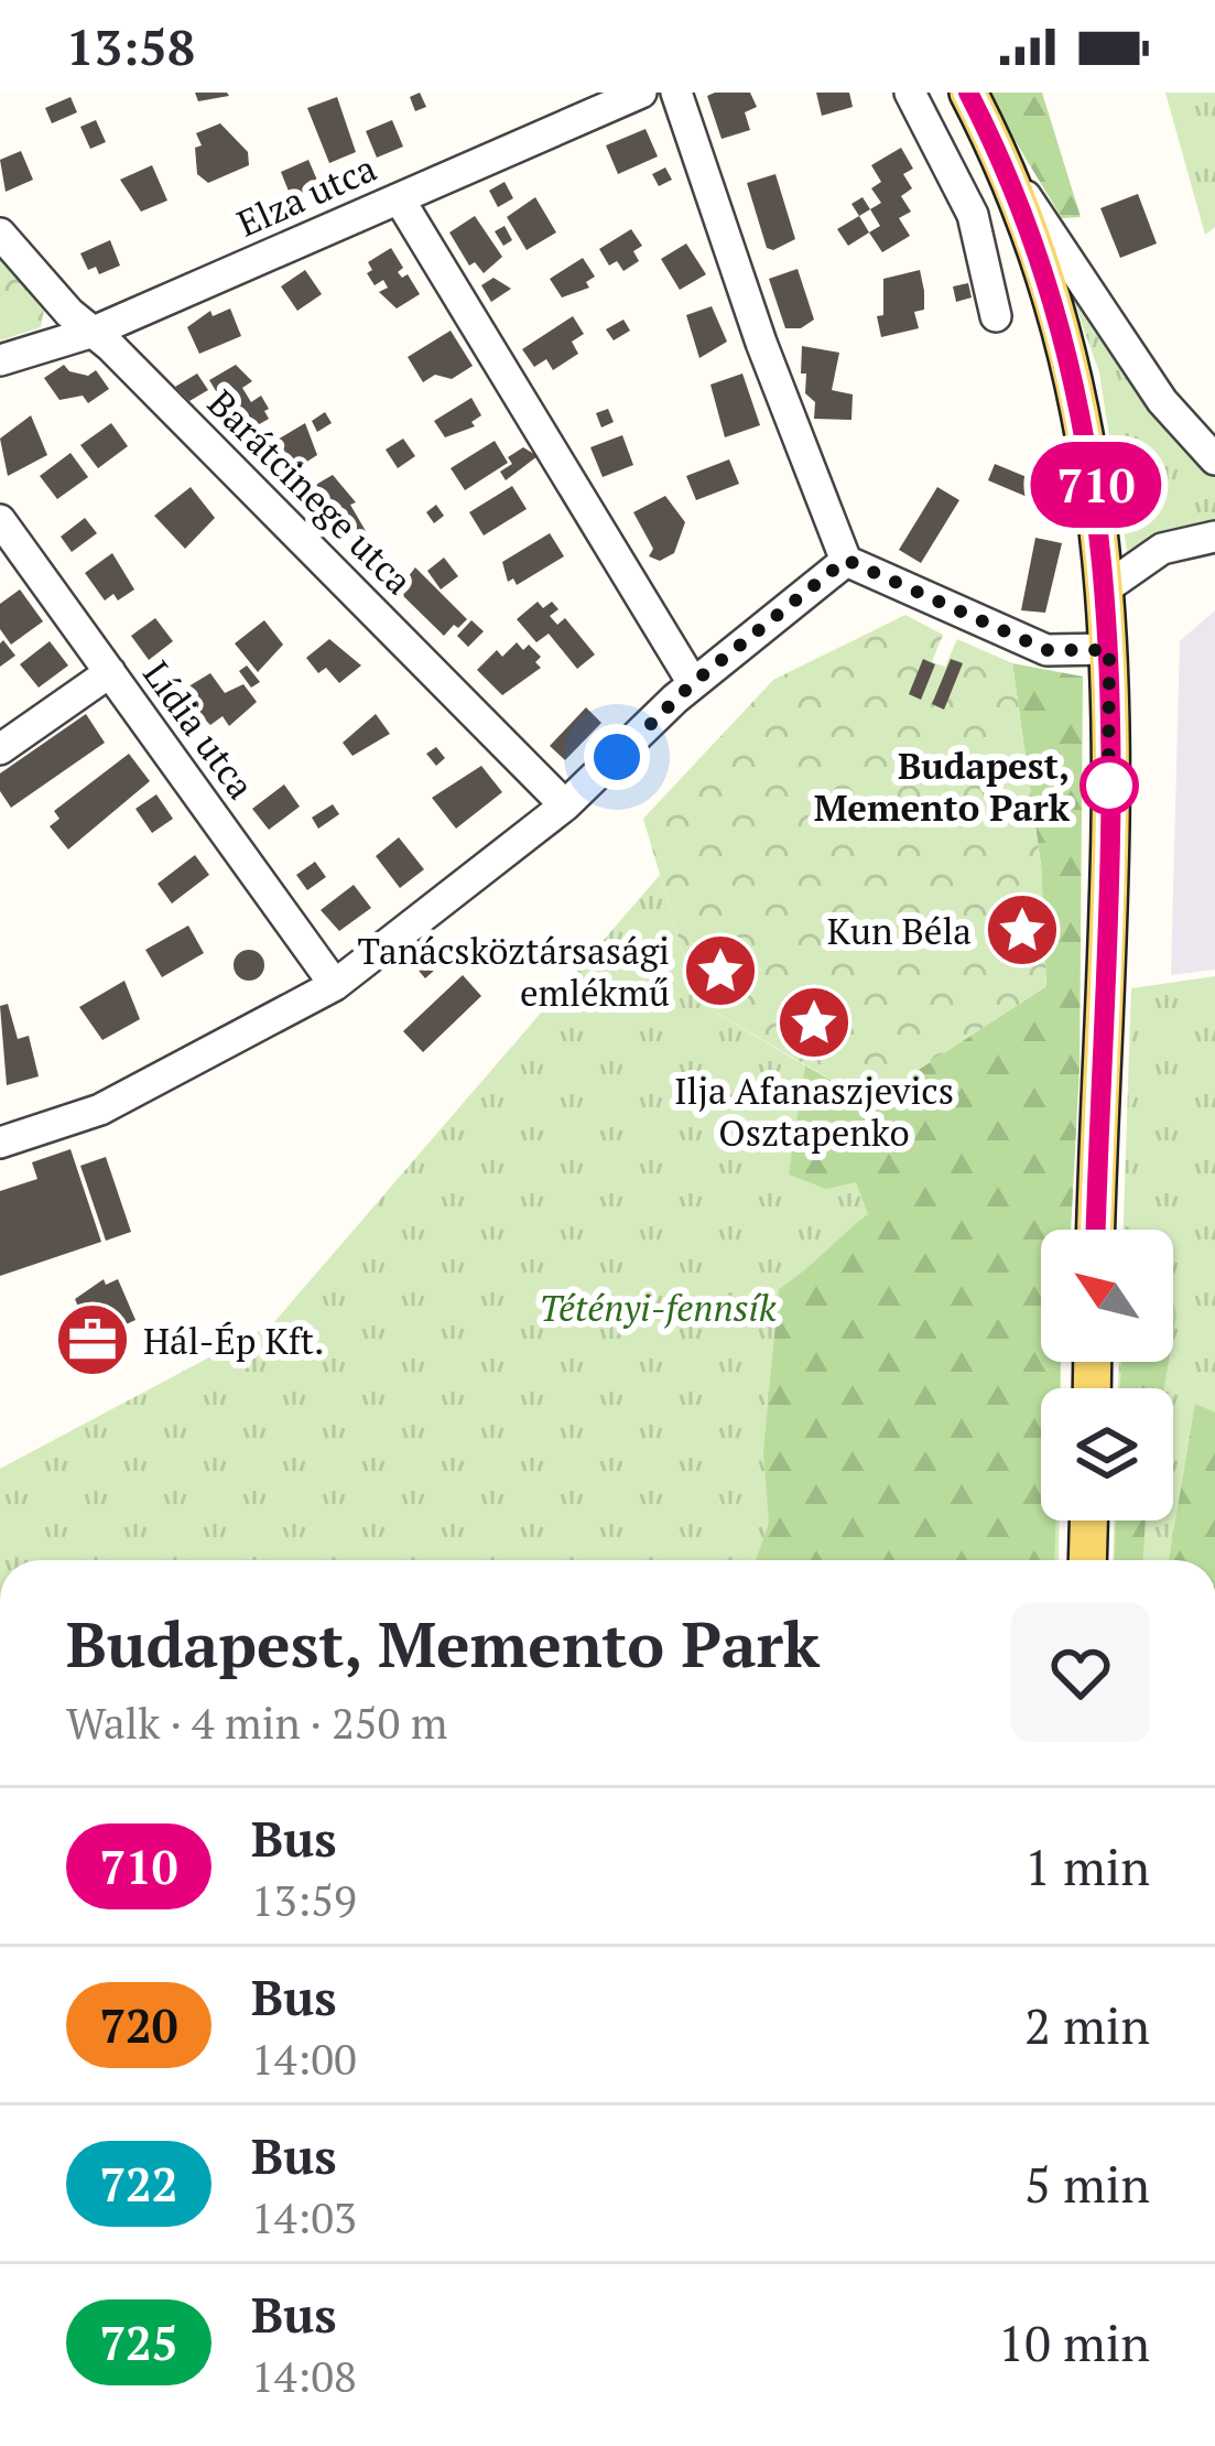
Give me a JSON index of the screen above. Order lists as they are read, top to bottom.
{
  "streets": {
    "street": ["Elza utca", "Barátcinege utca", "Lídia utca"]
  },
  "crossings": [
    ["Elza utca", "Barátcinege utca"]
  ],
  "parks": ["Tétényi-fennsík"],
  "places": {
    "other": ["Budapest, Memento Park"],
    "place": ["Kun Béla", "Tanácsköztársasági emlékmű", "Ilja Afanaszjevics Osztapenko"],
    "office": ["Hál-Ép Kft."]
  },
  "lines": ["bus line 710"],
  "north": "top left",
  "page": {
    "status": "13:58",
    "on_map": "710",
    "heading": ["Budapest, Memento Park", "Walk · 4 min · 250 m"],
    "list": [
      {
        "mark": "710",
        "name": "Bus",
        "note": "13:59",
        "value": "1 min"
      },
      {
        "mark": "720",
        "name": "Bus",
        "note": "14:00",
        "value": "2 min"
      },
      {
        "mark": "722",
        "name": "Bus",
        "note": "14:03",
        "value": "5 min"
      },
      {
        "mark": "725",
        "name": "Bus",
        "note": "14:08",
        "value": "10 min"
      }
    ]
  }
}
